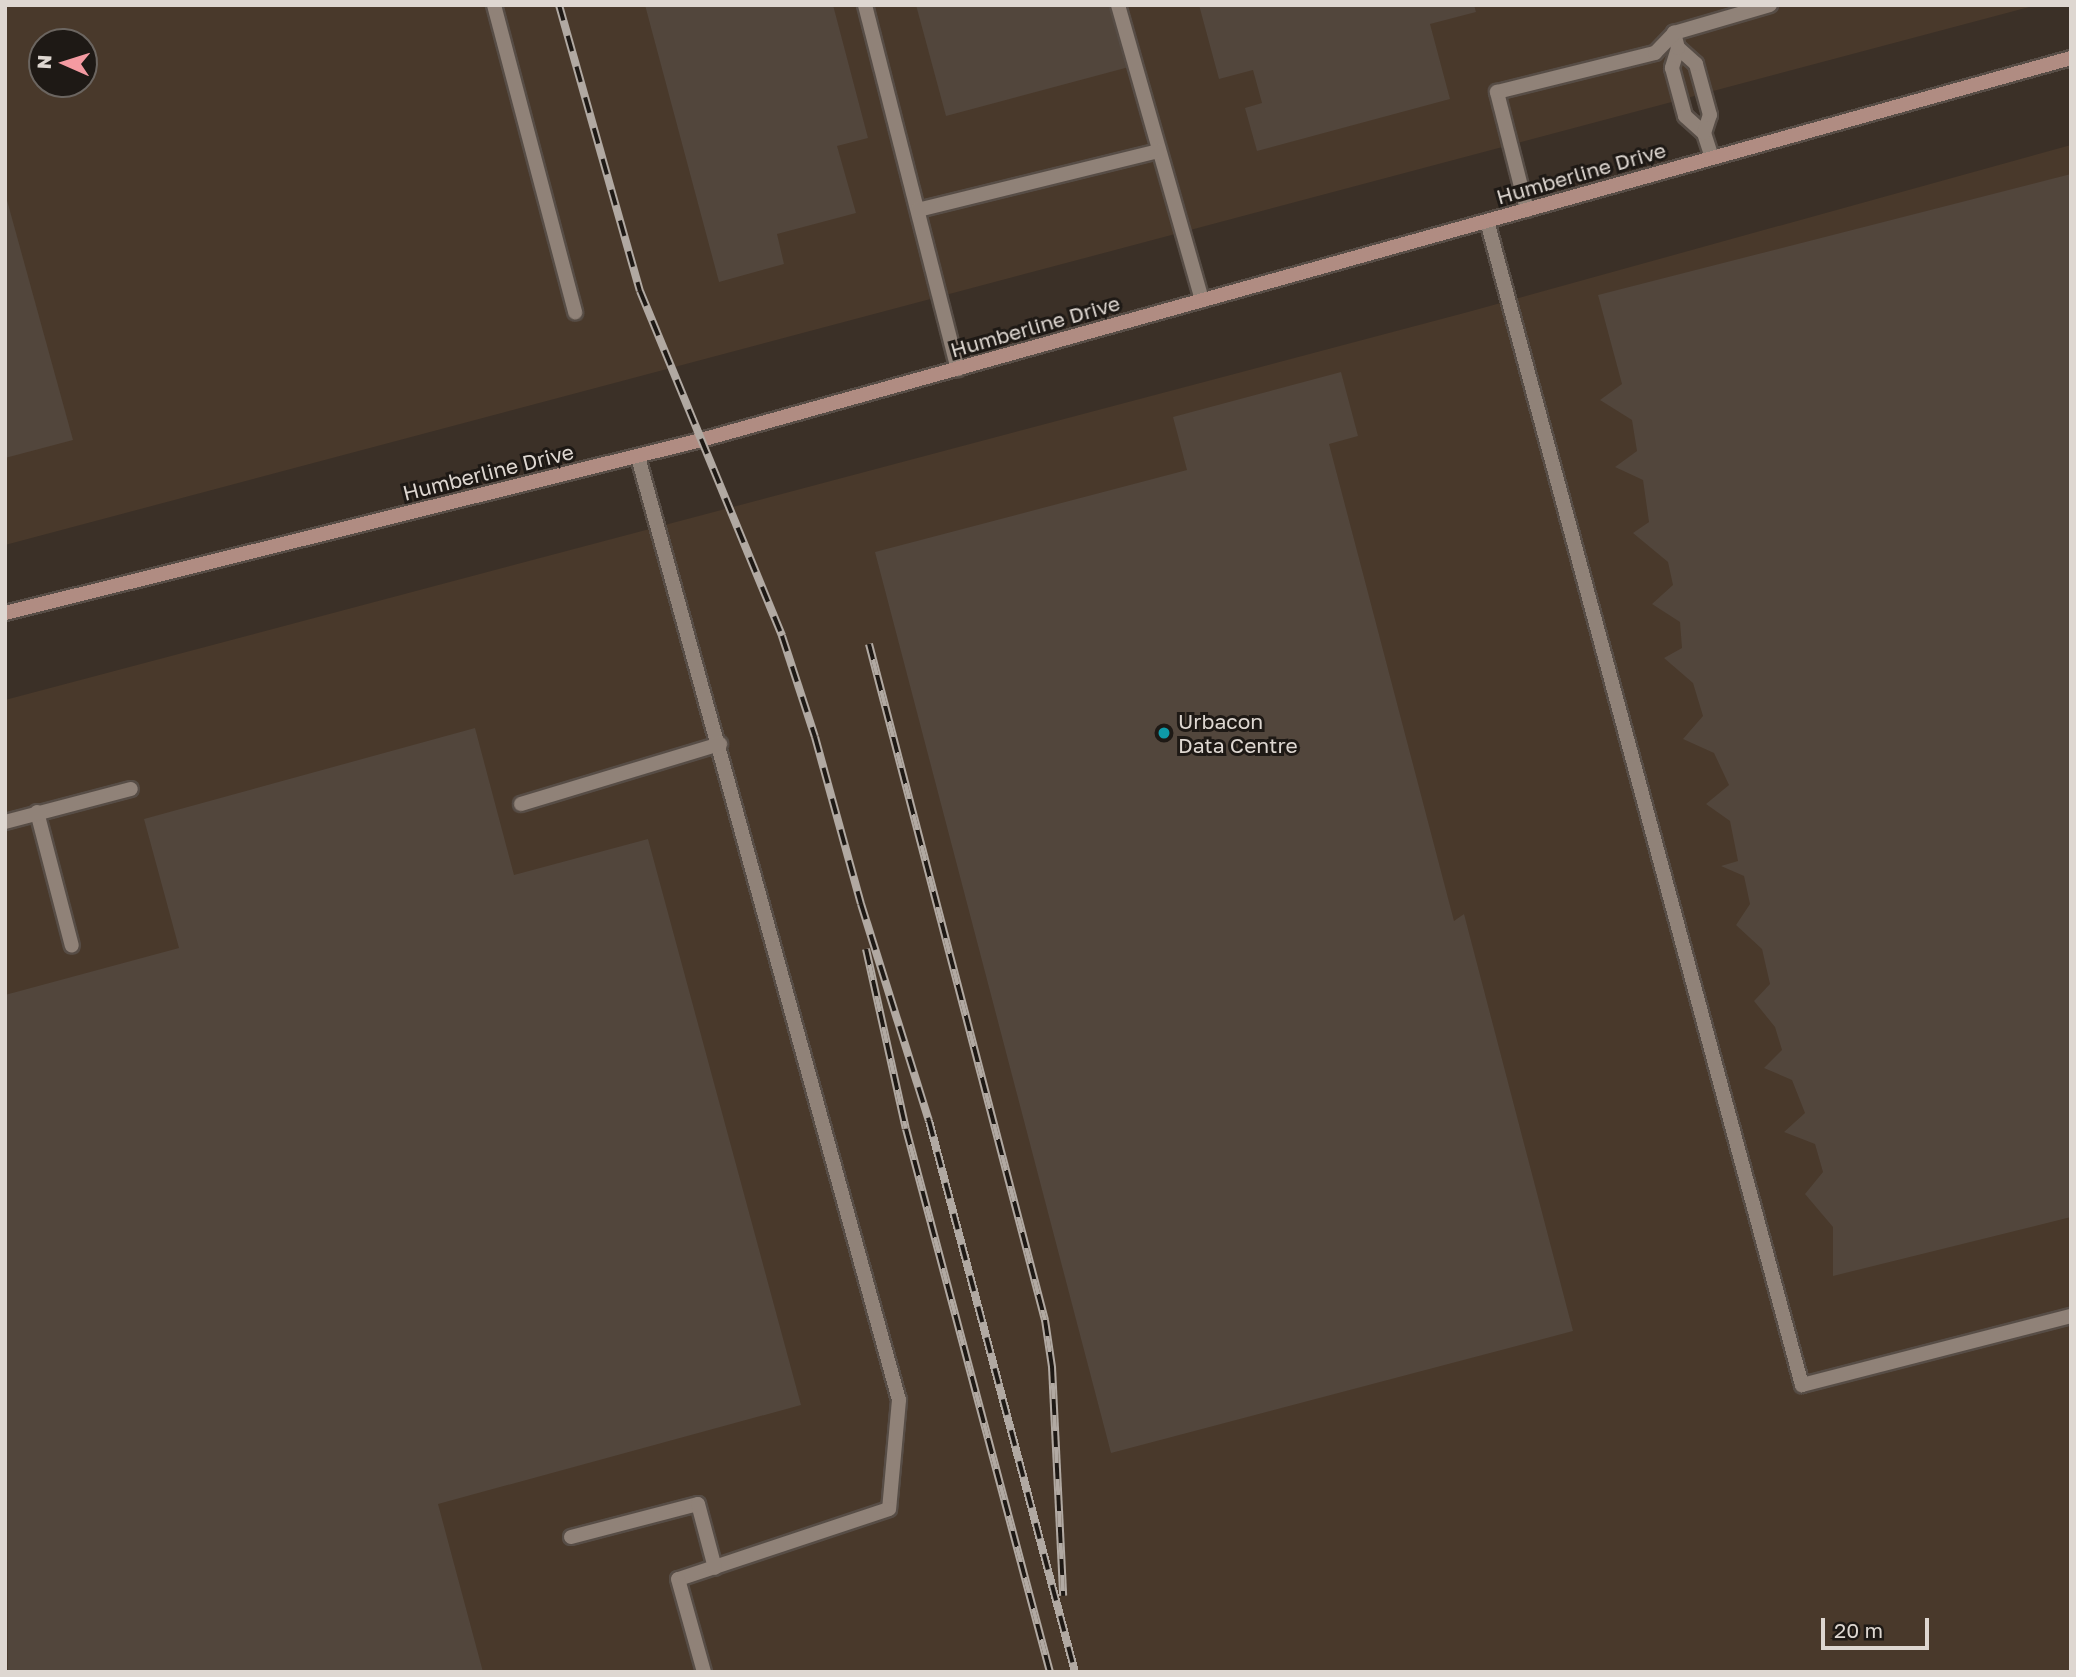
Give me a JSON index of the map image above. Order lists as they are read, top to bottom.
{
  "streets": {
    "street": ["Humberline Drive"]
  },
  "places": ["Urbacon Data Centre"],
  "scale_bar": "20 m",
  "north": "left"
}
